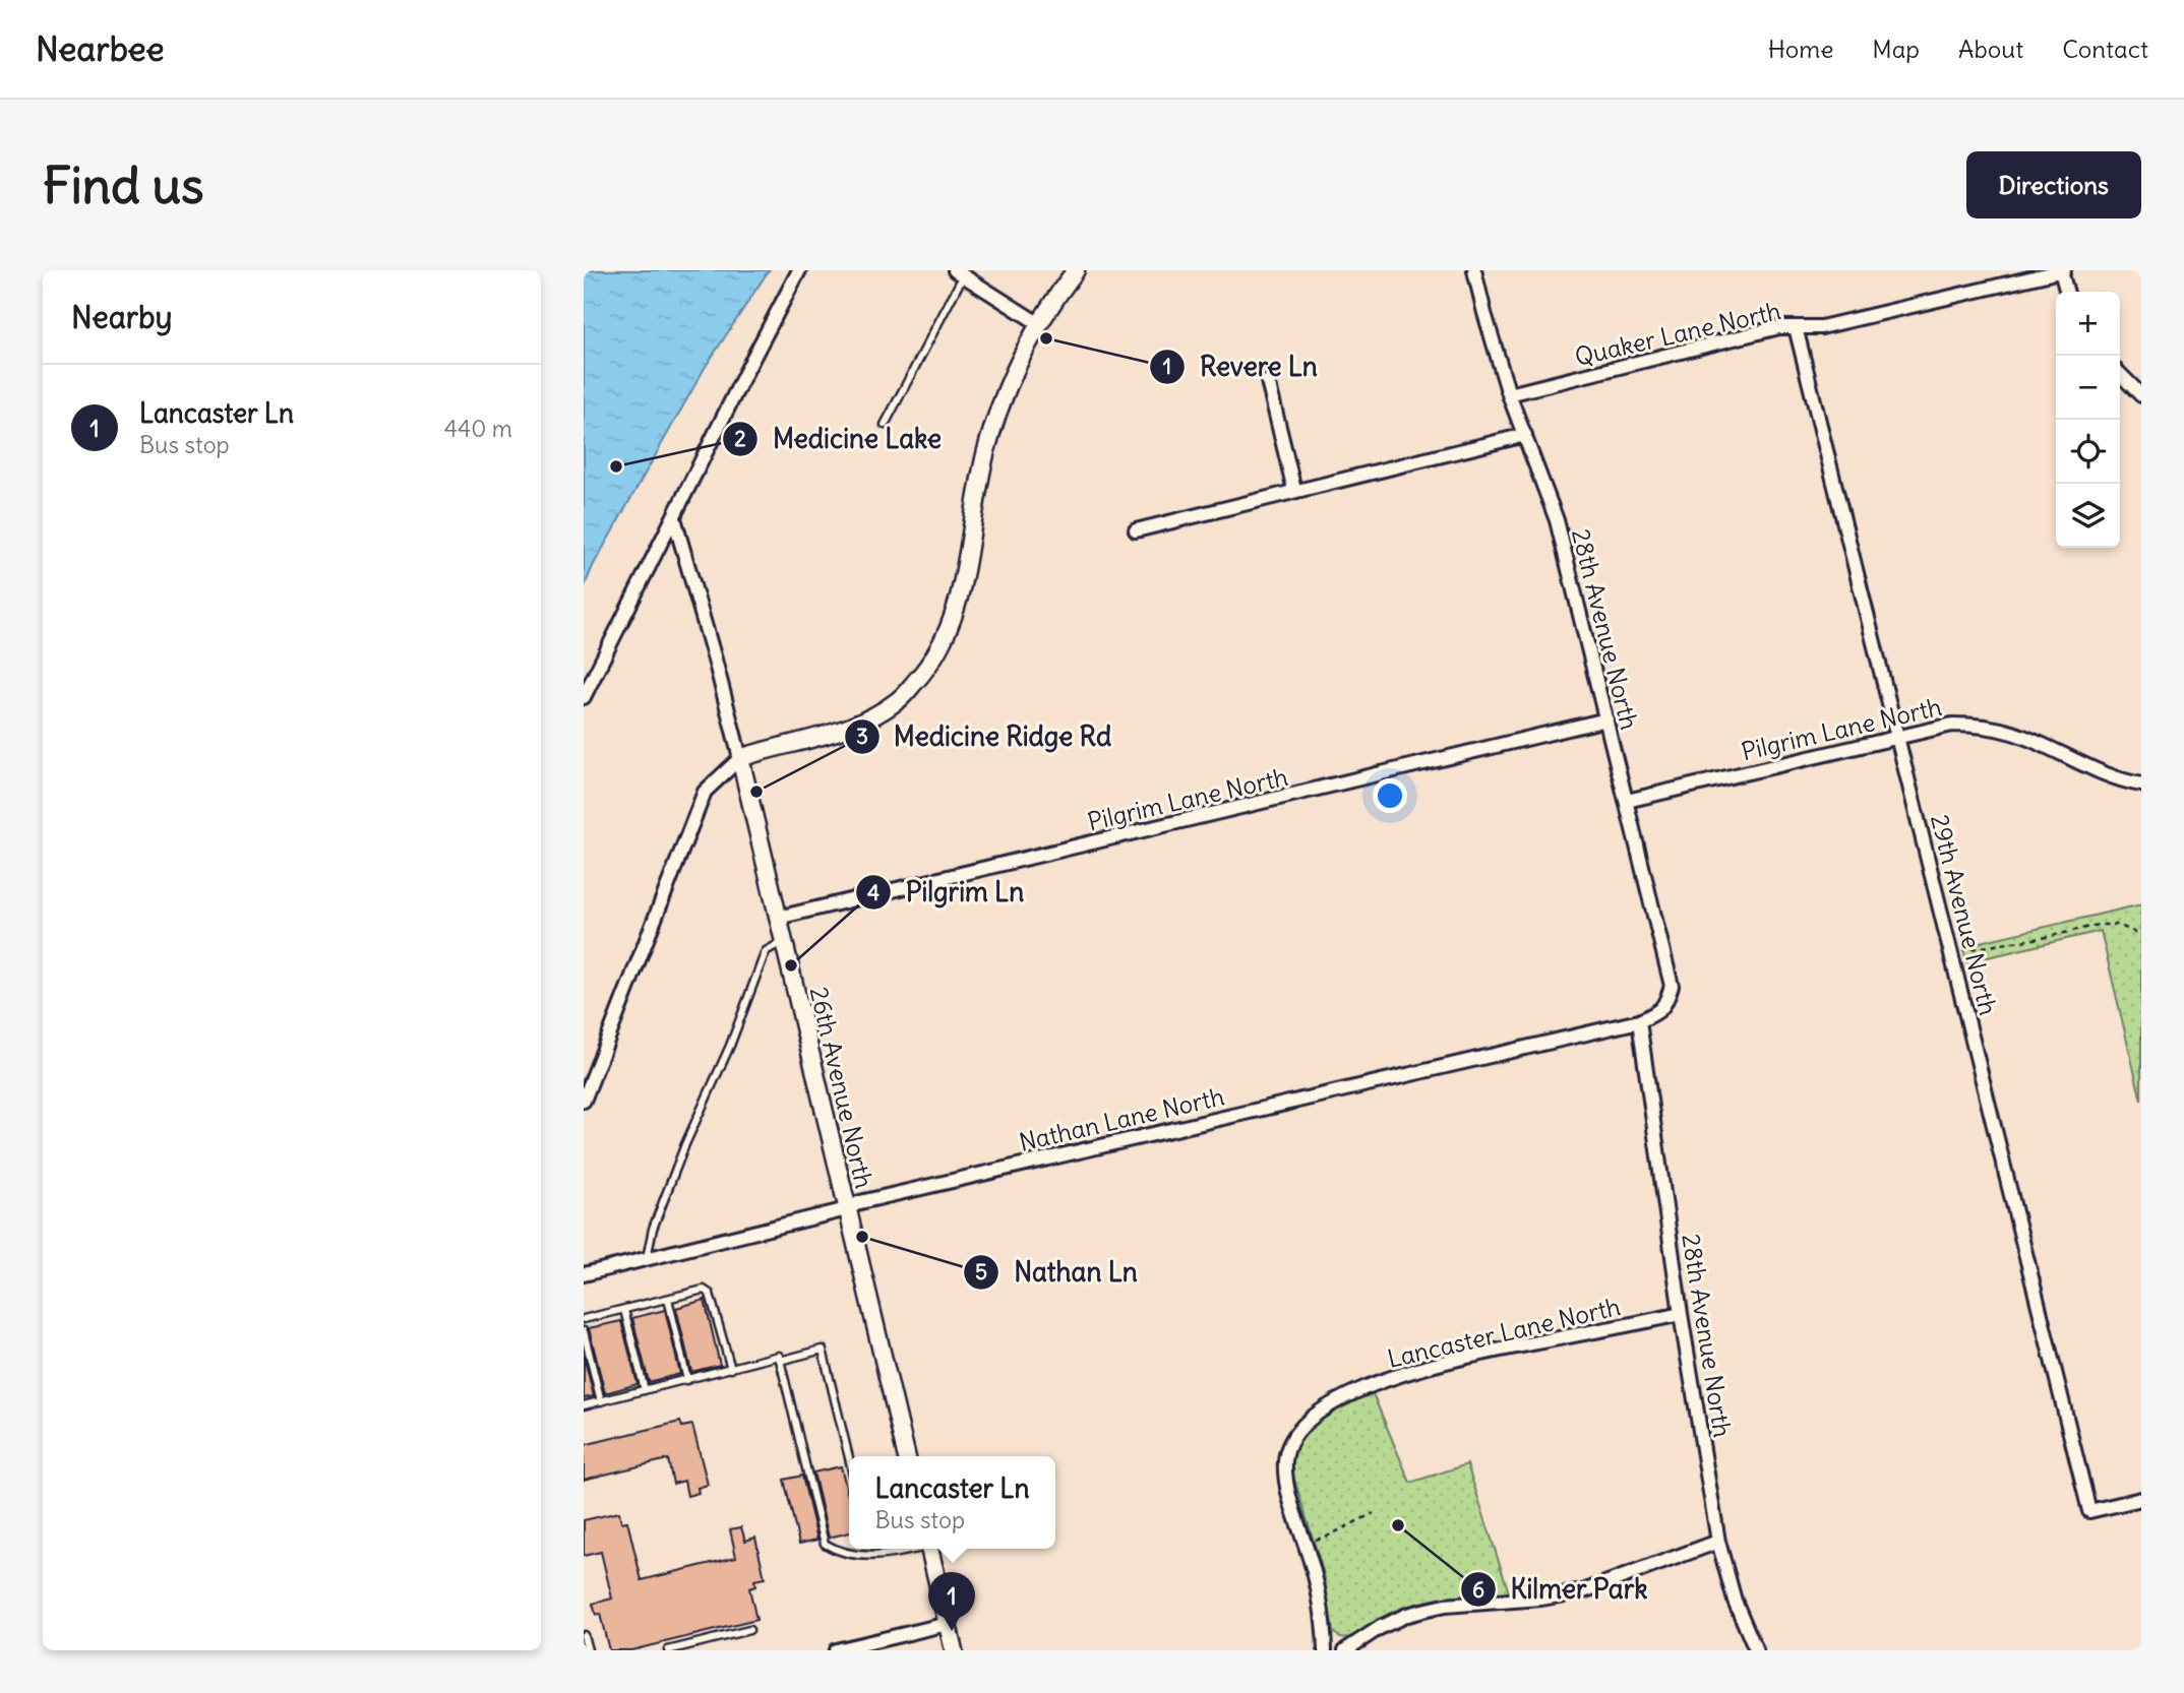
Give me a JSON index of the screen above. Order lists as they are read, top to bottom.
{
  "streets": {
    "street": [
      "Quaker Lane North",
      "28th Avenue North",
      "Pilgrim Lane North",
      "29th Avenue North",
      "26th Avenue North",
      "Nathan Lane North",
      "Lancaster Lane North"
    ]
  },
  "crossings": [
    ["Quaker Lane North", "28th Avenue North"],
    ["Quaker Lane North", "29th Avenue North"],
    ["28th Avenue North", "Pilgrim Lane North"],
    ["28th Avenue North", "Nathan Lane North"],
    ["28th Avenue North", "Lancaster Lane North"],
    ["Pilgrim Lane North", "29th Avenue North"],
    ["Pilgrim Lane North", "26th Avenue North"],
    ["26th Avenue North", "Nathan Lane North"]
  ],
  "places": [
    "Revere Ln",
    "Medicine Lake",
    "Medicine Ridge Rd",
    "Pilgrim Ln",
    "Nathan Ln",
    "Kilmer Park"
  ],
  "page": {
    "header": "Nearbee",
    "nav": [
      "Home",
      "Map",
      "About",
      "Contact"
    ],
    "buttons": "Directions",
    "title": "Find us",
    "heading": "Nearby",
    "map_buttons": ["+", "−"],
    "list": [
      {
        "mark": "1",
        "name": "Lancaster Ln",
        "note": "Bus stop",
        "value": "440 m"
      }
    ],
    "popup": ["Lancaster Ln", "Bus stop"],
    "pins": "1"
  }
}
